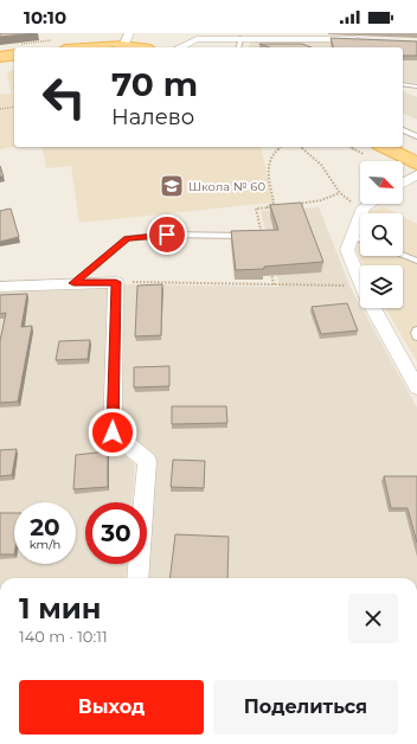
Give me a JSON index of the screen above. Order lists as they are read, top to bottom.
{
  "places": {
    "school or university": ["Школа № 60"]
  },
  "north": "bottom right",
  "page": {
    "status": "10:10",
    "turn": ["70 m", "Налево"],
    "speed": "20 km/h",
    "limit": "30",
    "heading": ["1 мин", "140 m · 10:11"],
    "buttons": ["Выход", "Поделиться"]
  }
}
